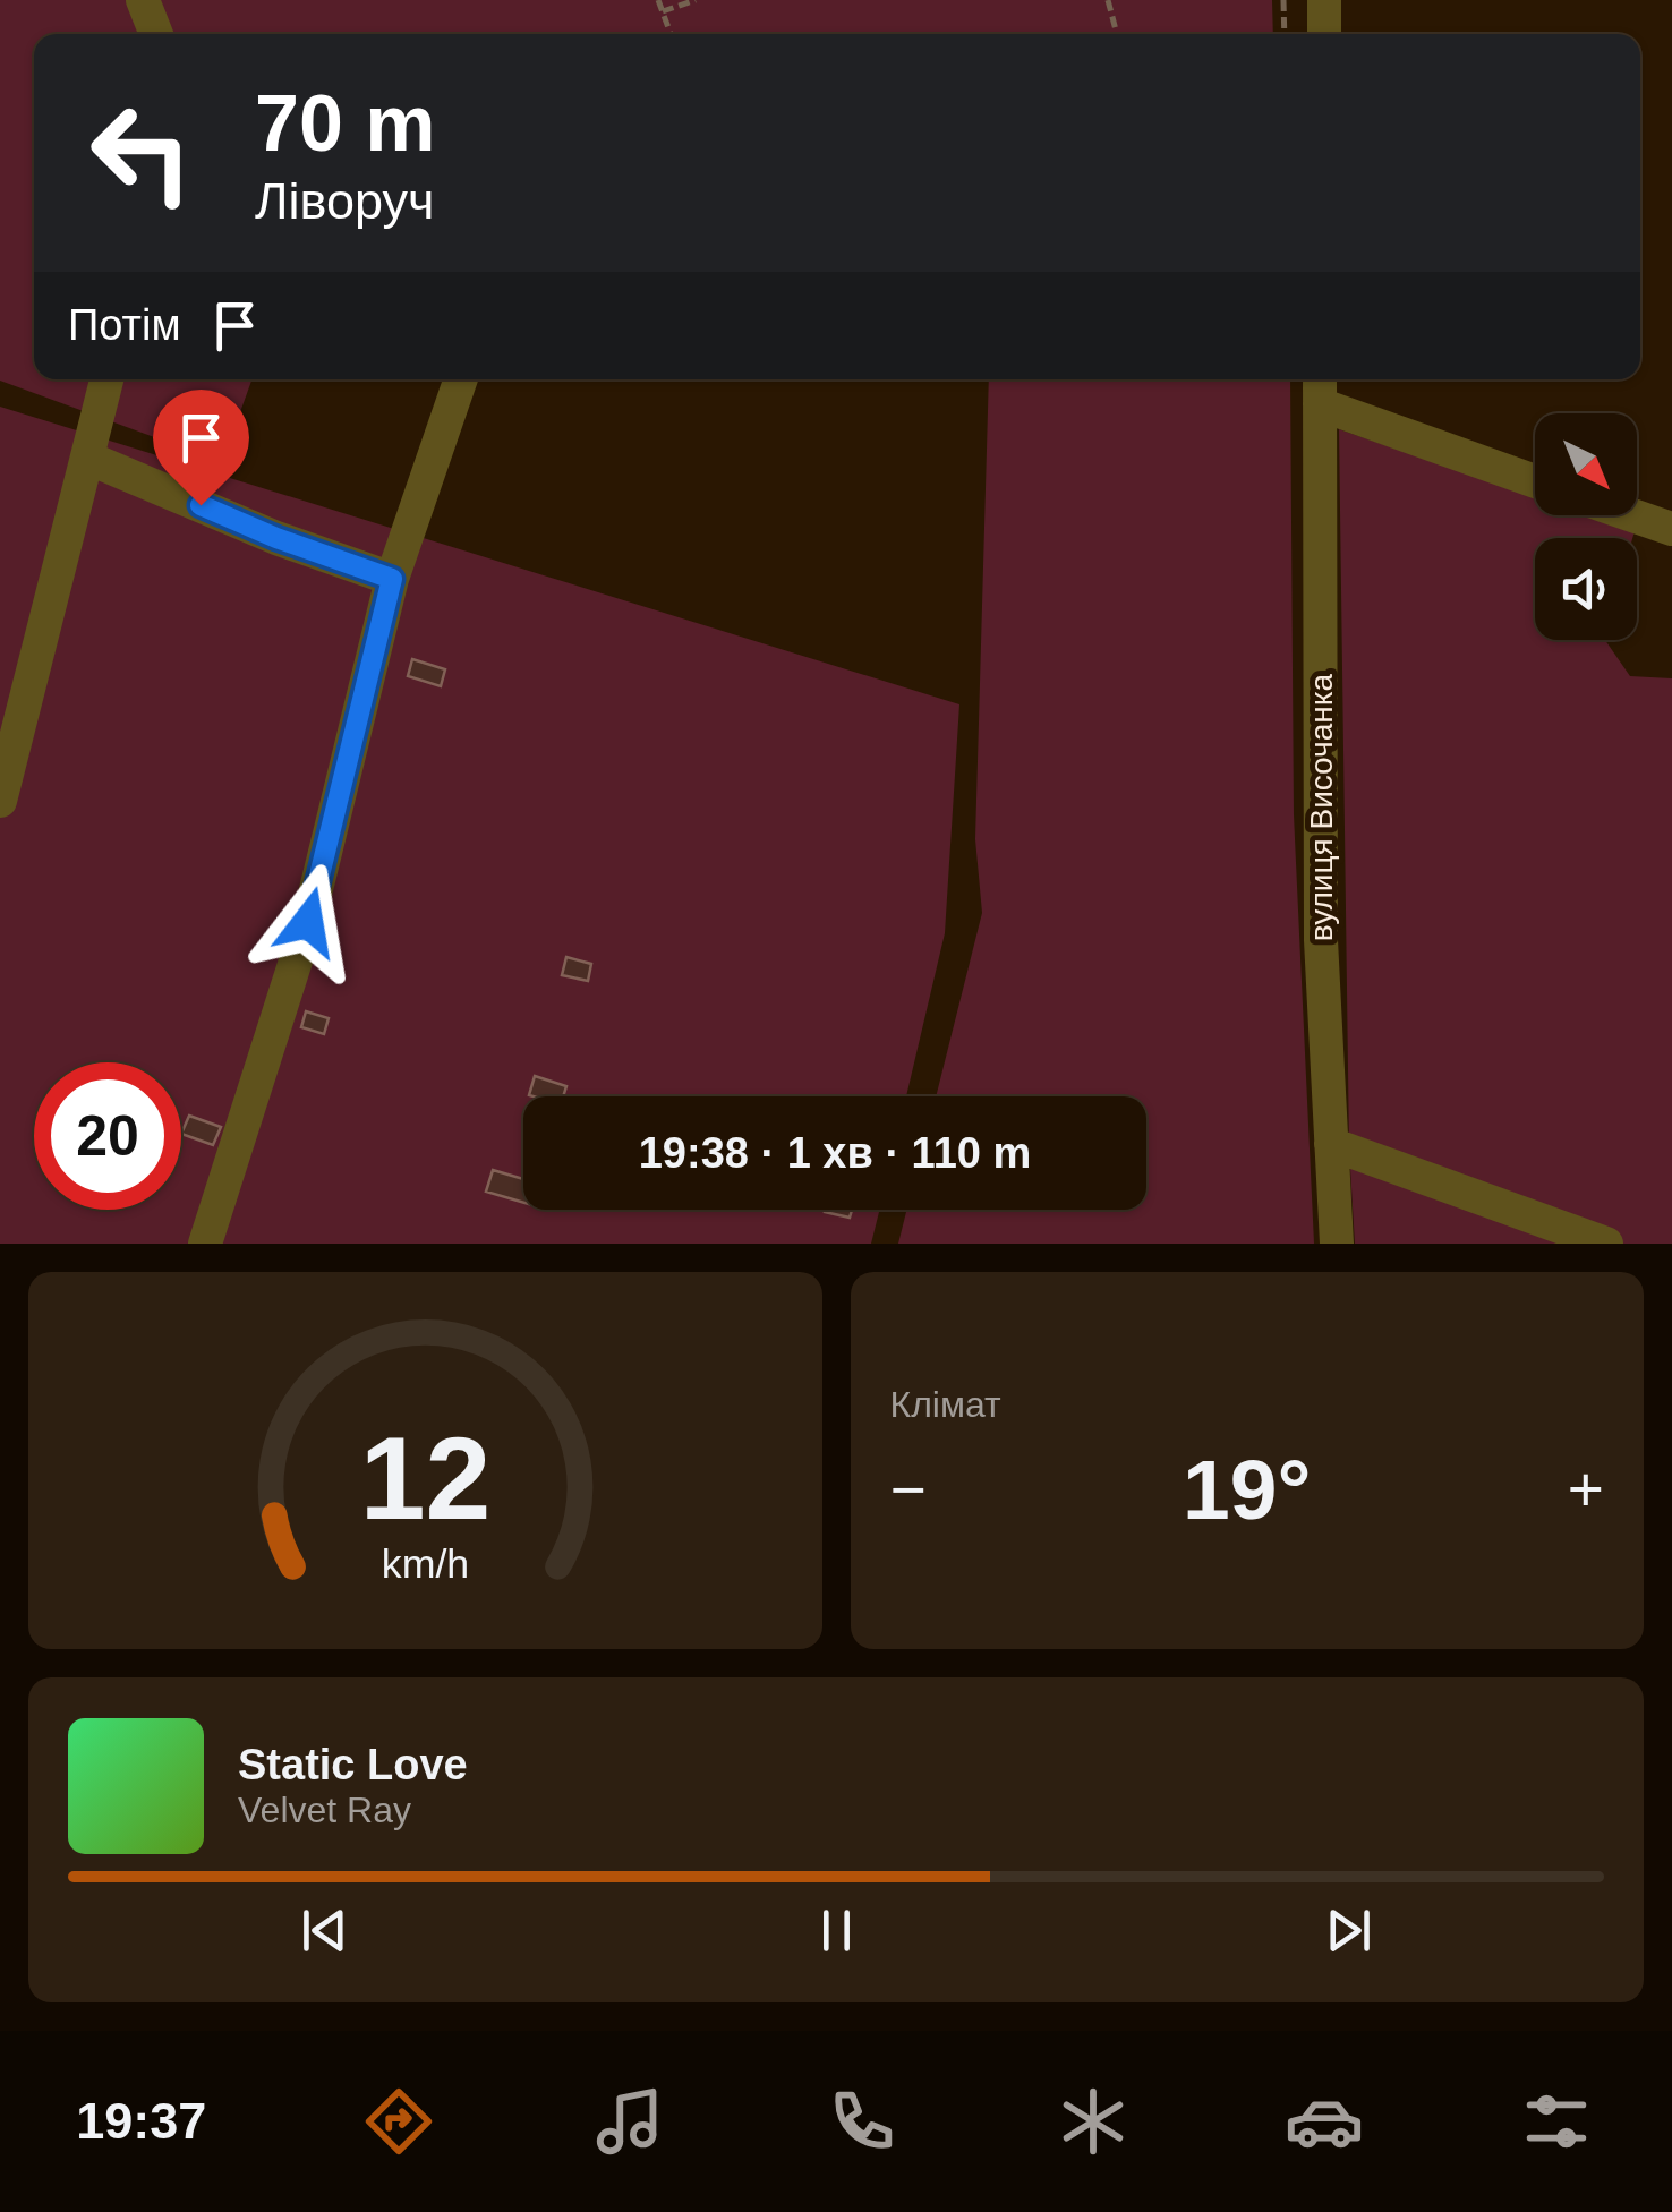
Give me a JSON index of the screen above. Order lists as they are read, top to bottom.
{
  "streets": {
    "street": ["вулиця Височанка"]
  },
  "north": "bottom right",
  "page": {
    "turn": ["70 m", "Ліворуч"],
    "then": "Потім",
    "limit": "20",
    "trip": "19:38 · 1 хв · 110 m",
    "tile": "Клімат",
    "heat": ["−", "19°", "+"],
    "song": ["Static Love", "Velvet Ray"],
    "tabs": "19:37",
    "gauge": ["12", "km/h"]
  }
}
